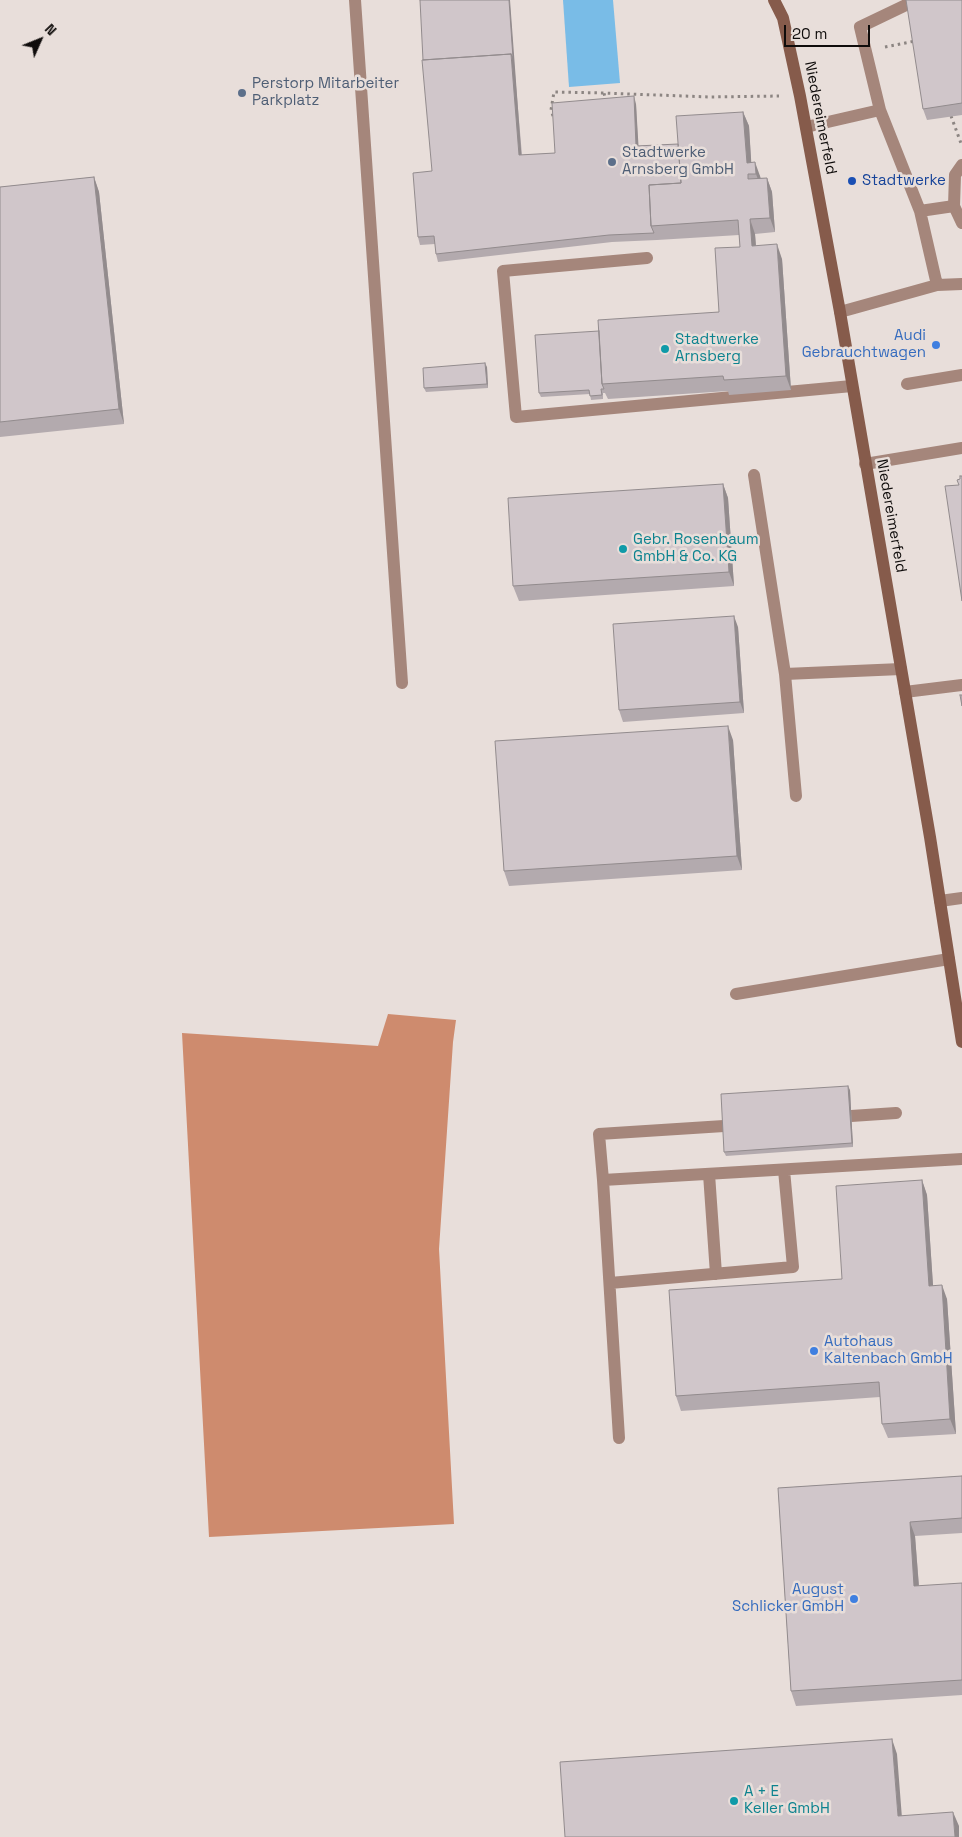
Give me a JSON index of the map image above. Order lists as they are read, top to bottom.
{
  "streets": {
    "street": ["Niedereimerfeld"]
  },
  "places": [
    "Perstorp Mitarbeiter Parkplatz",
    "Stadtwerke Arnsberg GmbH",
    "Stadtwerke",
    "Audi Gebrauchtwagen",
    "Stadtwerke Arnsberg",
    "Gebr. Rosenbaum GmbH & Co. KG",
    "Autohaus Kaltenbach GmbH",
    "August Schlicker GmbH",
    "A + E Keller GmbH"
  ],
  "scale_bar": "20 m",
  "north": "top right"
}
